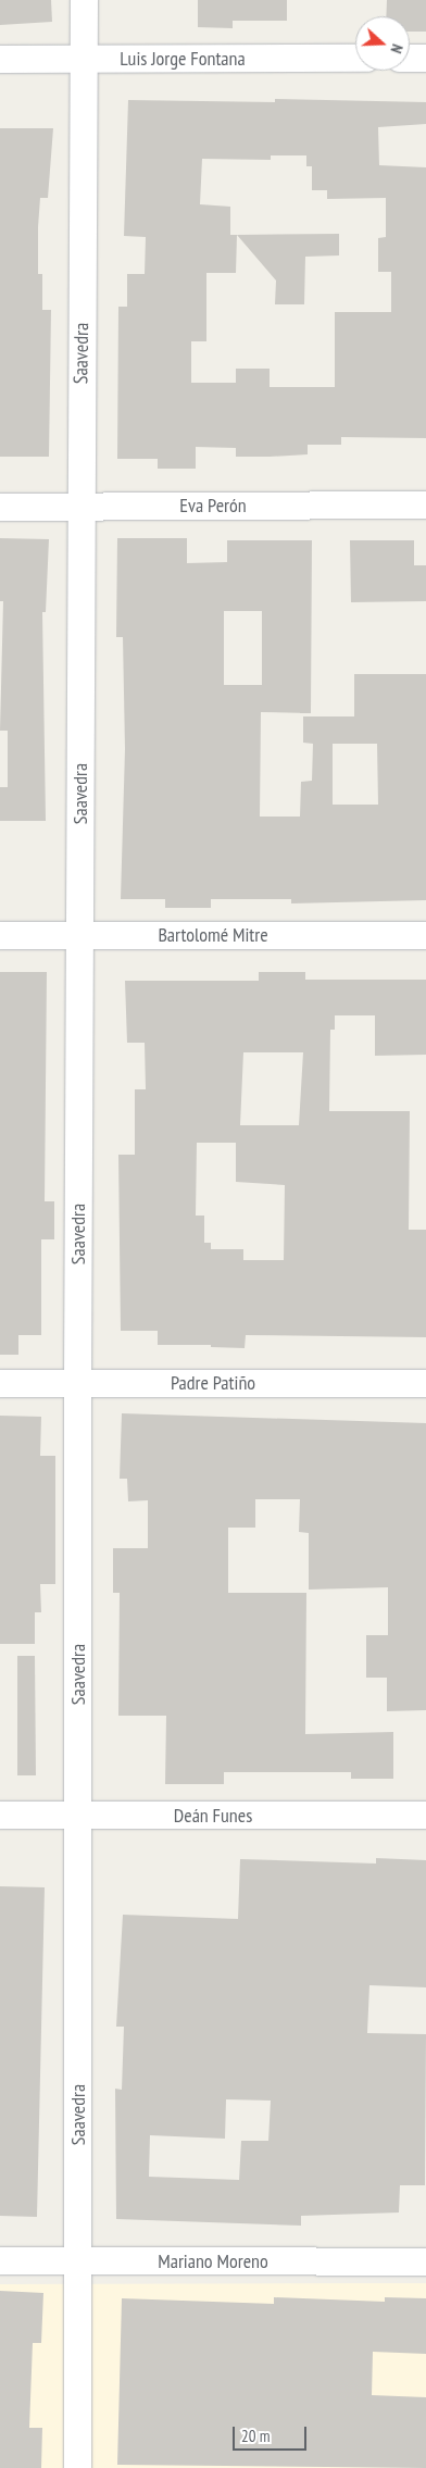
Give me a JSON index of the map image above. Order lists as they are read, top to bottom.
{
  "streets": {
    "street": [
      "Luis Jorge Fontana",
      "Saavedra",
      "Eva Perón",
      "Bartolomé Mitre",
      "Padre Patiño",
      "Deán Funes",
      "Mariano Moreno"
    ]
  },
  "crossings": [
    ["Luis Jorge Fontana", "Saavedra"],
    ["Saavedra", "Eva Perón"],
    ["Saavedra", "Bartolomé Mitre"],
    ["Saavedra", "Padre Patiño"],
    ["Saavedra", "Deán Funes"],
    ["Saavedra", "Mariano Moreno"]
  ],
  "scale_bar": "20 m",
  "north": "right"
}
